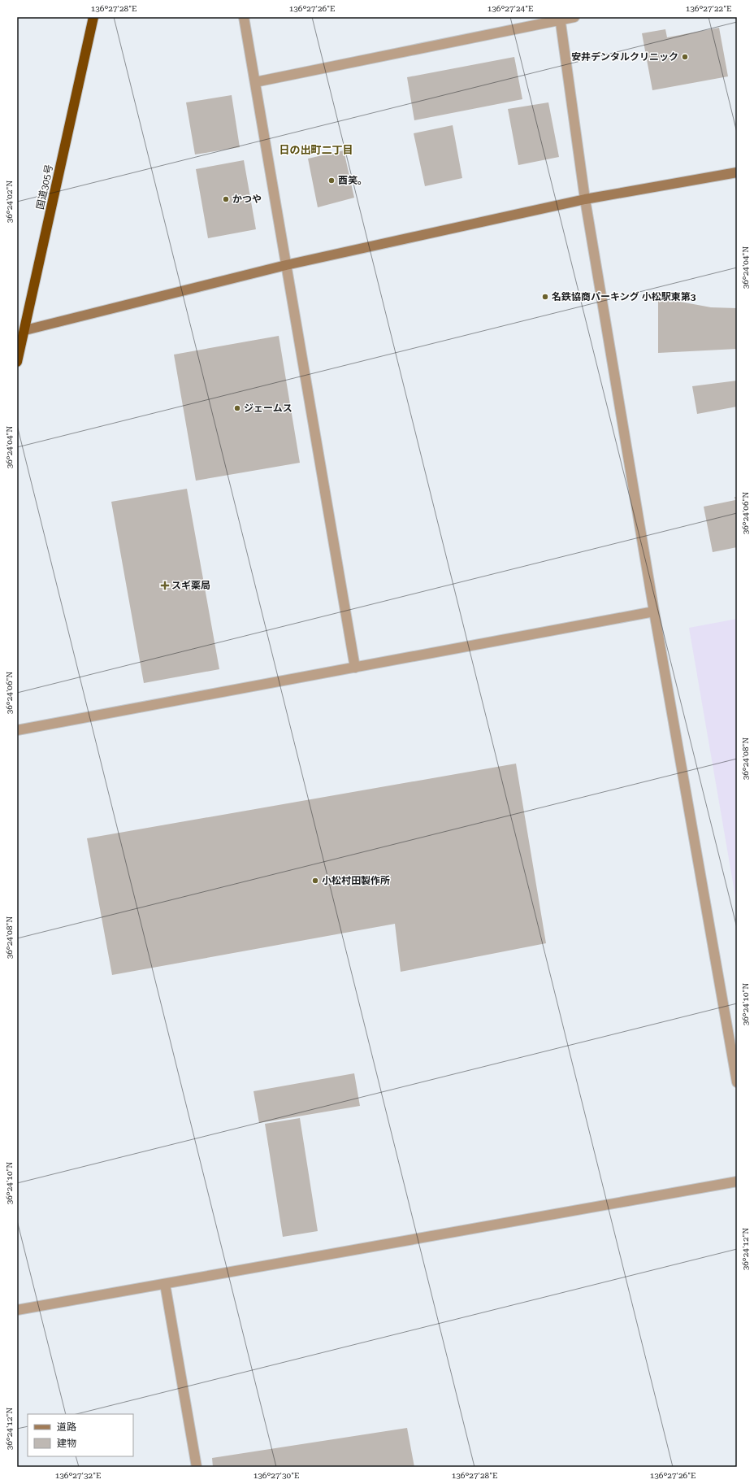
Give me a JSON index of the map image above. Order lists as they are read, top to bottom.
{
  "streets": {
    "highway": ["国道305号"]
  },
  "districts": ["日の出町二丁目"],
  "places": {
    "other": [
      "安井デンタルクリニック",
      "酉笑。",
      "かつや",
      "名鉄協商パーキング 小松駅東第3",
      "ジェームス",
      "小松村田製作所"
    ],
    "health": ["スギ薬局"]
  },
  "legend": ["道路", "建物"],
  "coordinates": [
    "136°27'28\"E",
    "136°27'26\"E",
    "136°27'24\"E",
    "136°27'22\"E",
    "36°24'02\"N",
    "36°24'04\"N",
    "36°24'06\"N",
    "36°24'08\"N",
    "36°24'10\"N",
    "36°24'12\"N",
    "136°27'32\"E",
    "136°27'30\"E"
  ]
}
